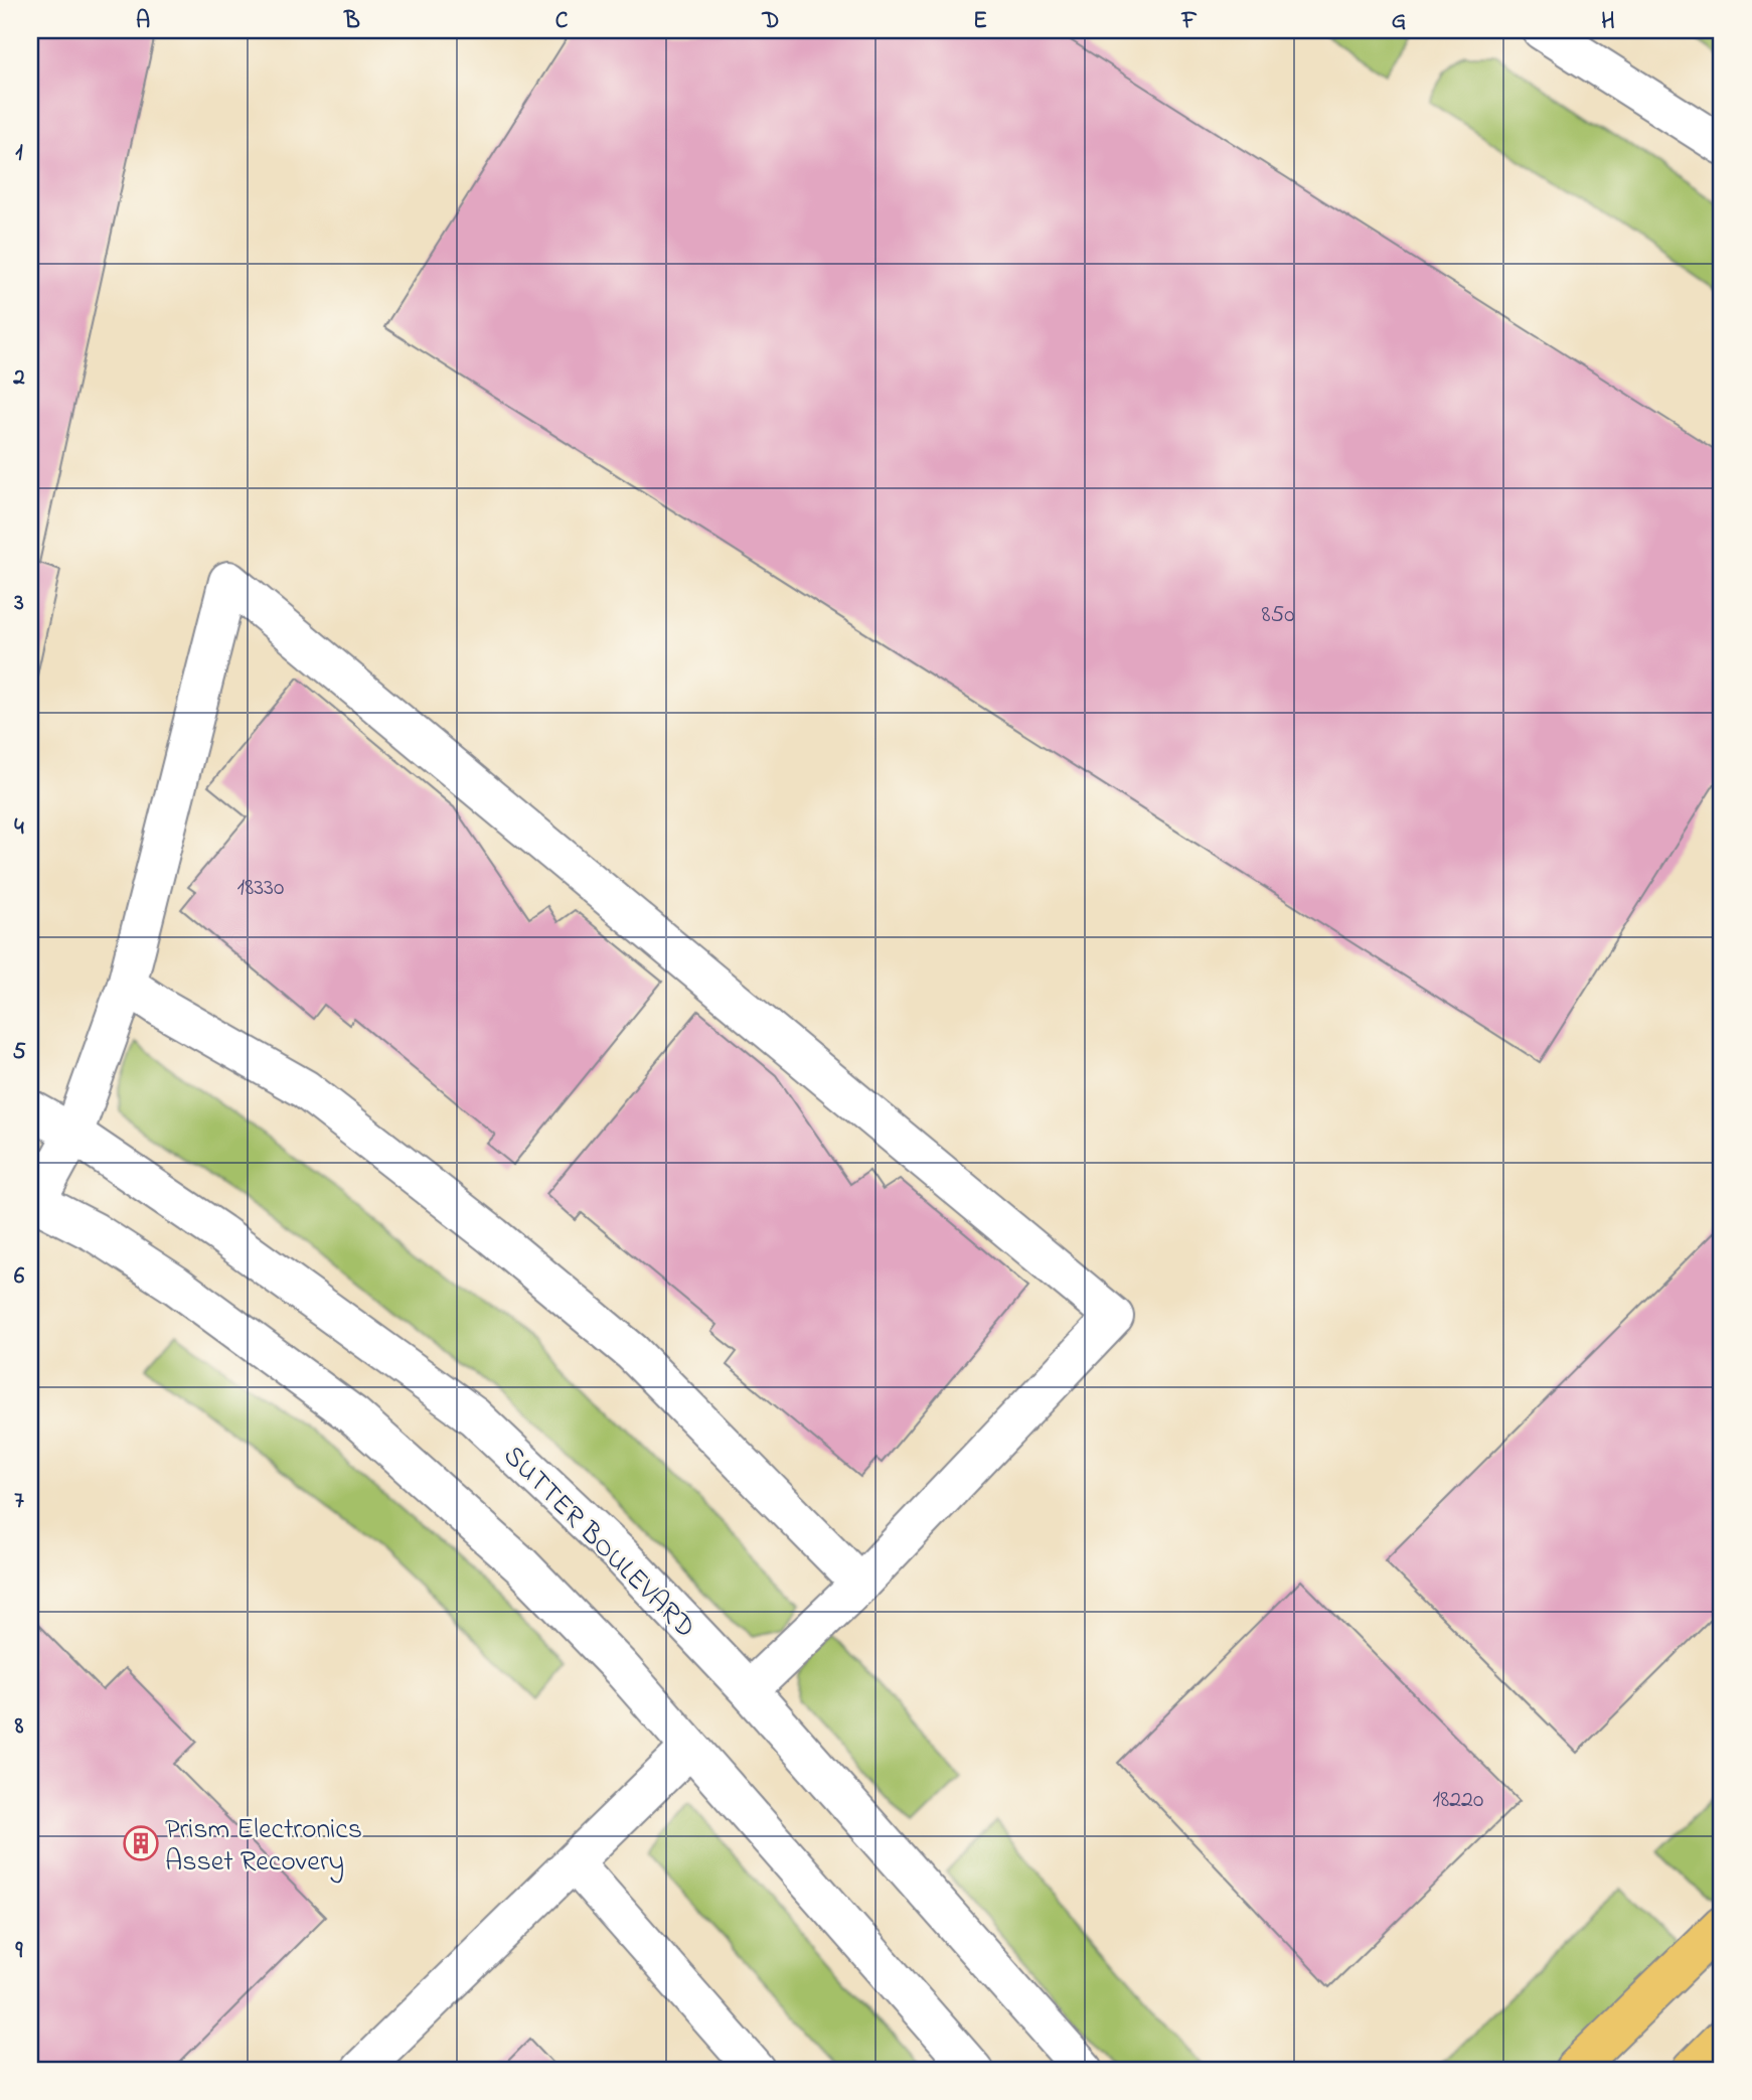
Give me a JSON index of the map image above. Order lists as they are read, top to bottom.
{
  "streets": {
    "street": ["SUTTER BOULEVARD"]
  },
  "places": {
    "building": ["Prism Electronics Asset Recovery"]
  },
  "house_numbers": ["850", "18330", "18220"],
  "grid": {
    "columns": [
      "A",
      "B",
      "C",
      "D",
      "E",
      "F",
      "G",
      "H"
    ],
    "rows": [
      "1",
      "2",
      "3",
      "4",
      "5",
      "6",
      "7",
      "8",
      "9"
    ]
  }
}
